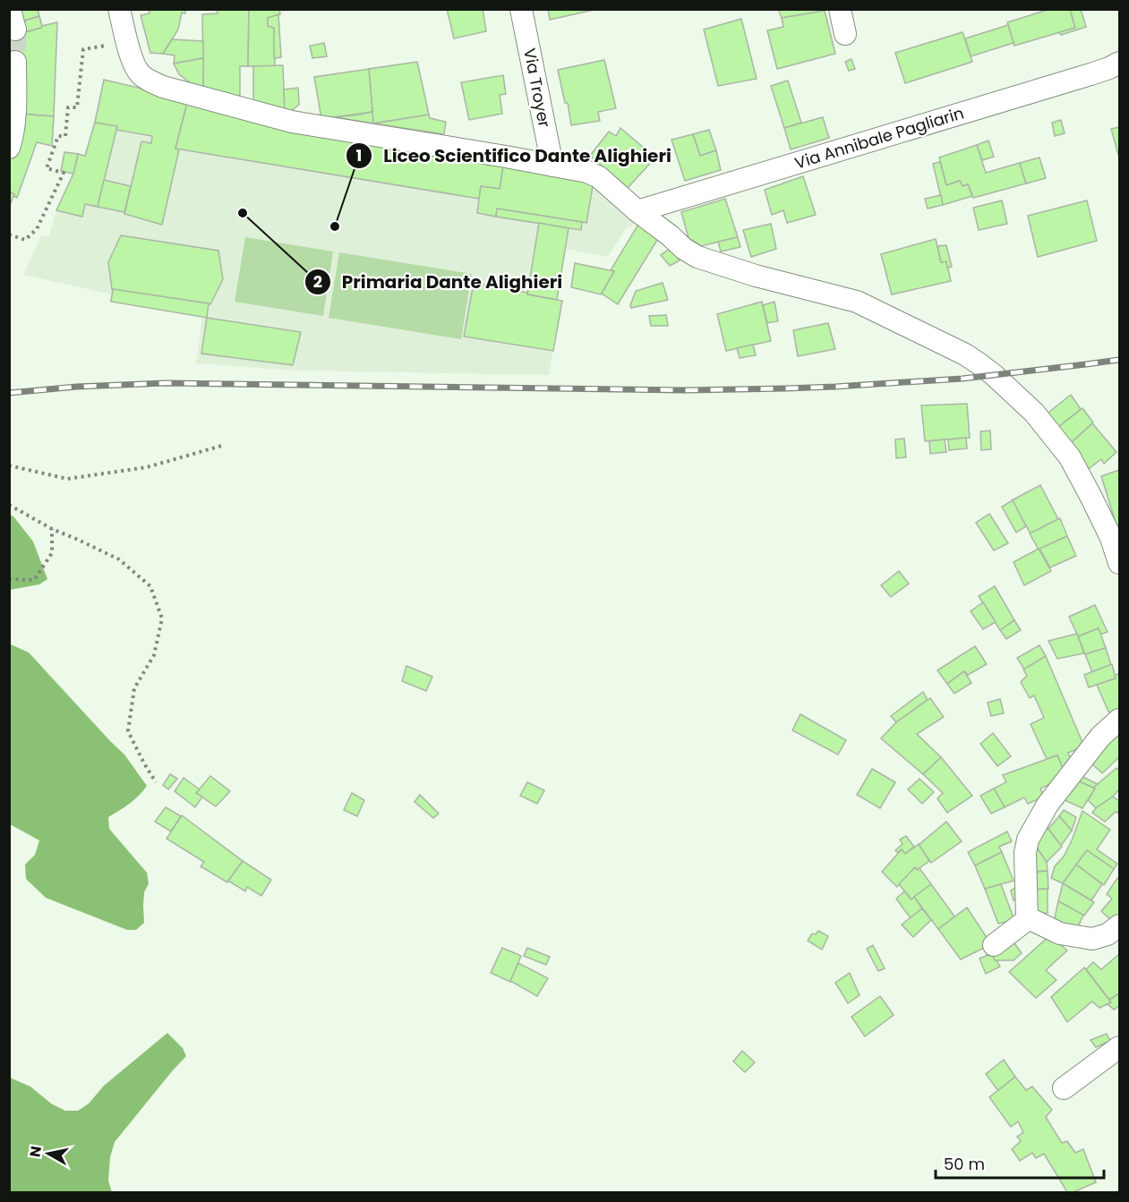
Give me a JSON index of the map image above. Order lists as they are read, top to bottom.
{
  "streets": {
    "street": ["Via Troyer", "Via Annibale Pagliarin"]
  },
  "places": ["Primaria Dante Alighieri", "Liceo Scientifico Dante Alighieri"],
  "scale_bar": "50 m",
  "north": "left"
}
